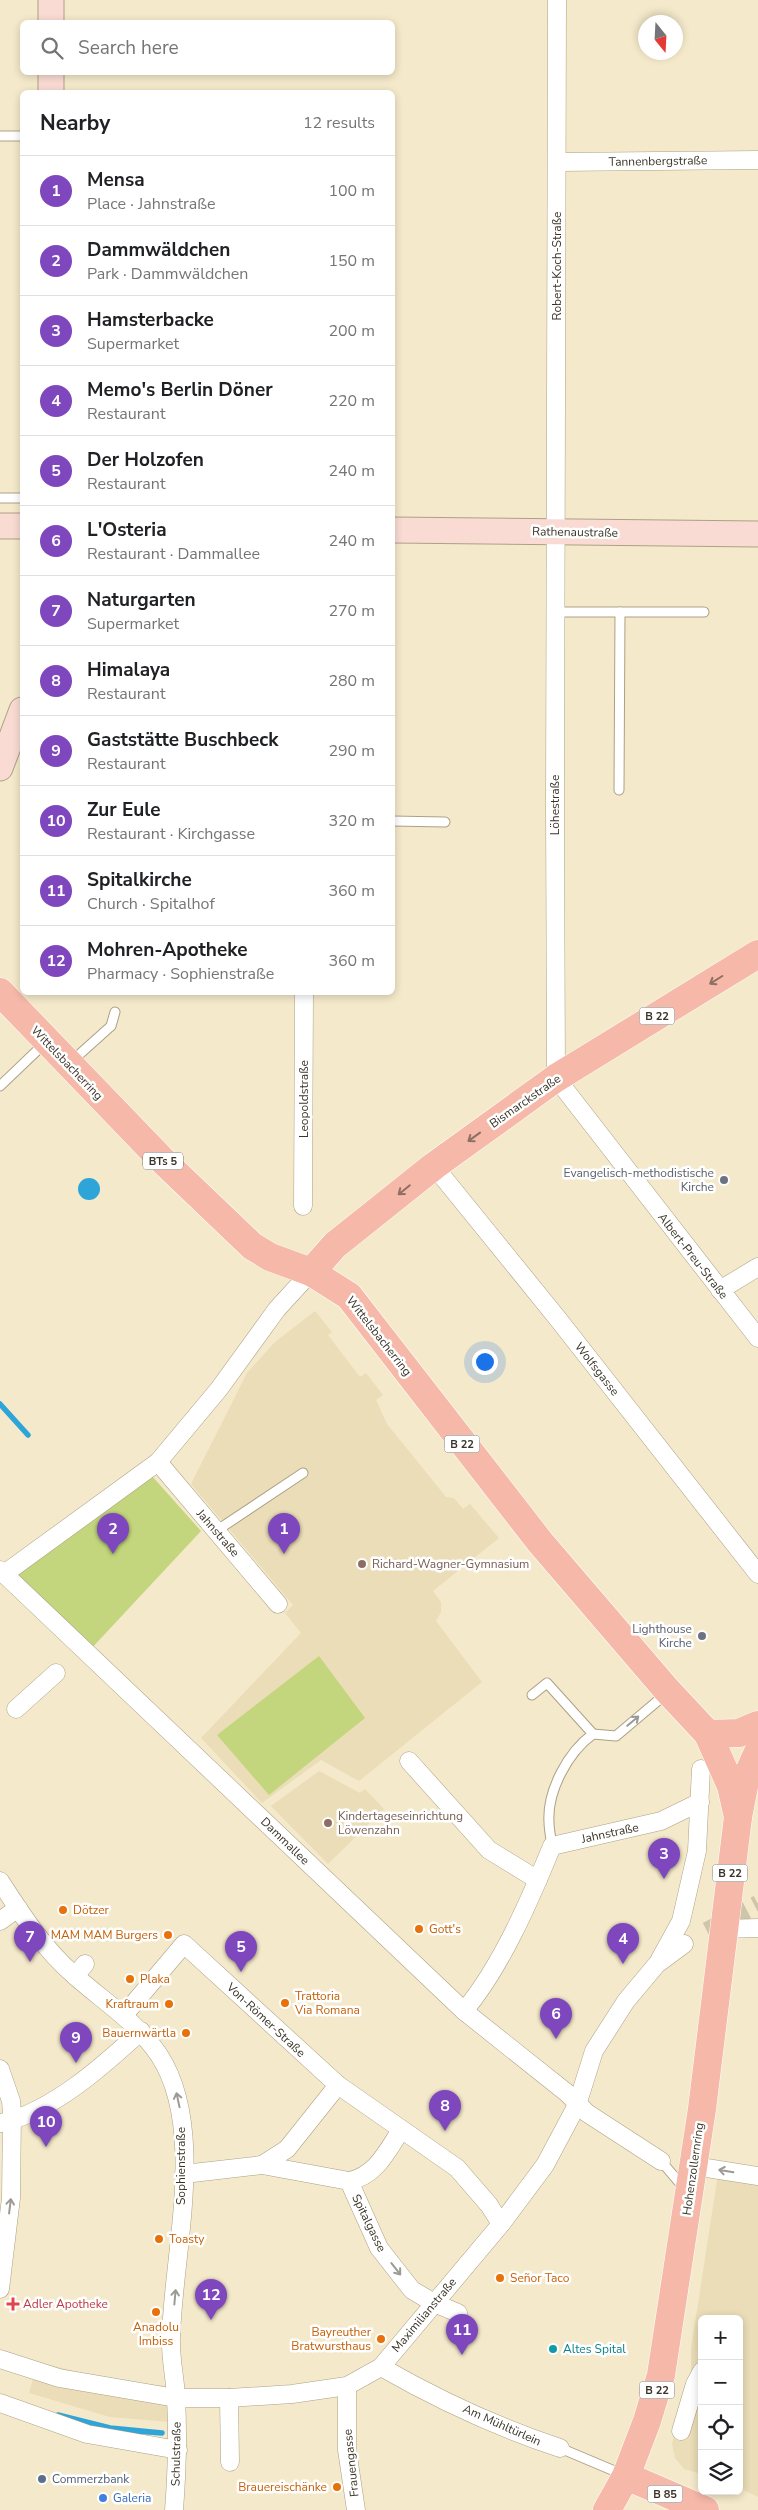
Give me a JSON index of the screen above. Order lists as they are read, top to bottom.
{
  "streets": {
    "main road": [
      "Rathenaustraße",
      "B 22",
      "Wittelsbacherring",
      "Bismarckstraße",
      "BTs 5",
      "Hohenzollernring",
      "B 85"
    ],
    "street": [
      "Tannenbergstraße",
      "Robert-Koch-Straße",
      "Löhestraße",
      "Leopoldstraße",
      "Albert-Preu-Straße",
      "Wolfsgasse",
      "Jahnstraße",
      "Dammallee",
      "Von-Römer-Straße",
      "Sophienstraße",
      "Spitalgasse",
      "Maximilianstraße",
      "Am Mühltürlein",
      "Schulstraße",
      "Frauengasse"
    ]
  },
  "crossings": [
    ["Tannenbergstraße", "Robert-Koch-Straße"],
    ["Robert-Koch-Straße", "Rathenaustraße"],
    ["Robert-Koch-Straße", "Löhestraße"],
    ["Rathenaustraße", "Löhestraße"],
    ["Löhestraße", "Bismarckstraße"],
    ["Löhestraße", "Albert-Preu-Straße"],
    ["B 22", "Wittelsbacherring"],
    ["B 22", "Hohenzollernring"],
    ["Wittelsbacherring", "Bismarckstraße"],
    ["Bismarckstraße", "Albert-Preu-Straße"],
    ["Bismarckstraße", "Wolfsgasse"],
    ["Dammallee", "Maximilianstraße"],
    ["Von-Römer-Straße", "Sophienstraße"],
    ["Von-Römer-Straße", "Spitalgasse"],
    ["Von-Römer-Straße", "Maximilianstraße"],
    ["Sophienstraße", "Spitalgasse"],
    ["Sophienstraße", "Maximilianstraße"],
    ["Sophienstraße", "Schulstraße"],
    ["Hohenzollernring", "Am Mühltürlein"],
    ["Hohenzollernring", "B 85"],
    ["Spitalgasse", "Maximilianstraße"],
    ["Maximilianstraße", "Am Mühltürlein"],
    ["Maximilianstraße", "Schulstraße"],
    ["Maximilianstraße", "Frauengasse"],
    ["Am Mühltürlein", "B 85"]
  ],
  "one_way": ["Bismarckstraße", "Sophienstraße"],
  "places": {
    "other": [
      "Evangelisch-methodistische Kirche",
      "Richard-Wagner-Gymnasium",
      "Lighthouse Kirche",
      "Kindertageseinrichtung Löwenzahn",
      "Dötzer",
      "Gott's",
      "MAM MAM Burgers",
      "Plaka",
      "Trattoria Via Romana",
      "Kraftraum",
      "Bauernwärtla",
      "Toasty",
      "Señor Taco",
      "Anadolu Imbiss",
      "Bayreuther Bratwursthaus",
      "Altes Spital",
      "Commerzbank",
      "Brauereischänke",
      "Galeria"
    ],
    "health": ["Adler Apotheke"]
  },
  "north": "bottom",
  "page": {
    "search": "Search here",
    "heading": ["Nearby", "12 results"],
    "list": [
      {
        "mark": "1",
        "name": "Mensa",
        "note": "Place · Jahnstraße",
        "value": "100 m"
      },
      {
        "mark": "2",
        "name": "Dammwäldchen",
        "note": "Park · Dammwäldchen",
        "value": "150 m"
      },
      {
        "mark": "3",
        "name": "Hamsterbacke",
        "note": "Supermarket",
        "value": "200 m"
      },
      {
        "mark": "4",
        "name": "Memo's Berlin Döner",
        "note": "Restaurant",
        "value": "220 m"
      },
      {
        "mark": "5",
        "name": "Der Holzofen",
        "note": "Restaurant",
        "value": "240 m"
      },
      {
        "mark": "6",
        "name": "L'Osteria",
        "note": "Restaurant · Dammallee",
        "value": "240 m"
      },
      {
        "mark": "7",
        "name": "Naturgarten",
        "note": "Supermarket",
        "value": "270 m"
      },
      {
        "mark": "8",
        "name": "Himalaya",
        "note": "Restaurant",
        "value": "280 m"
      },
      {
        "mark": "9",
        "name": "Gaststätte Buschbeck",
        "note": "Restaurant",
        "value": "290 m"
      },
      {
        "mark": "10",
        "name": "Zur Eule",
        "note": "Restaurant · Kirchgasse",
        "value": "320 m"
      },
      {
        "mark": "11",
        "name": "Spitalkirche",
        "note": "Church · Spitalhof",
        "value": "360 m"
      },
      {
        "mark": "12",
        "name": "Mohren-Apotheke",
        "note": "Pharmacy · Sophienstraße",
        "value": "360 m"
      }
    ],
    "pins": [
      "1",
      "2",
      "3",
      "7",
      "4",
      "5",
      "6",
      "9",
      "8",
      "10",
      "12",
      "11"
    ],
    "map_buttons": ["+", "−"]
  }
}
